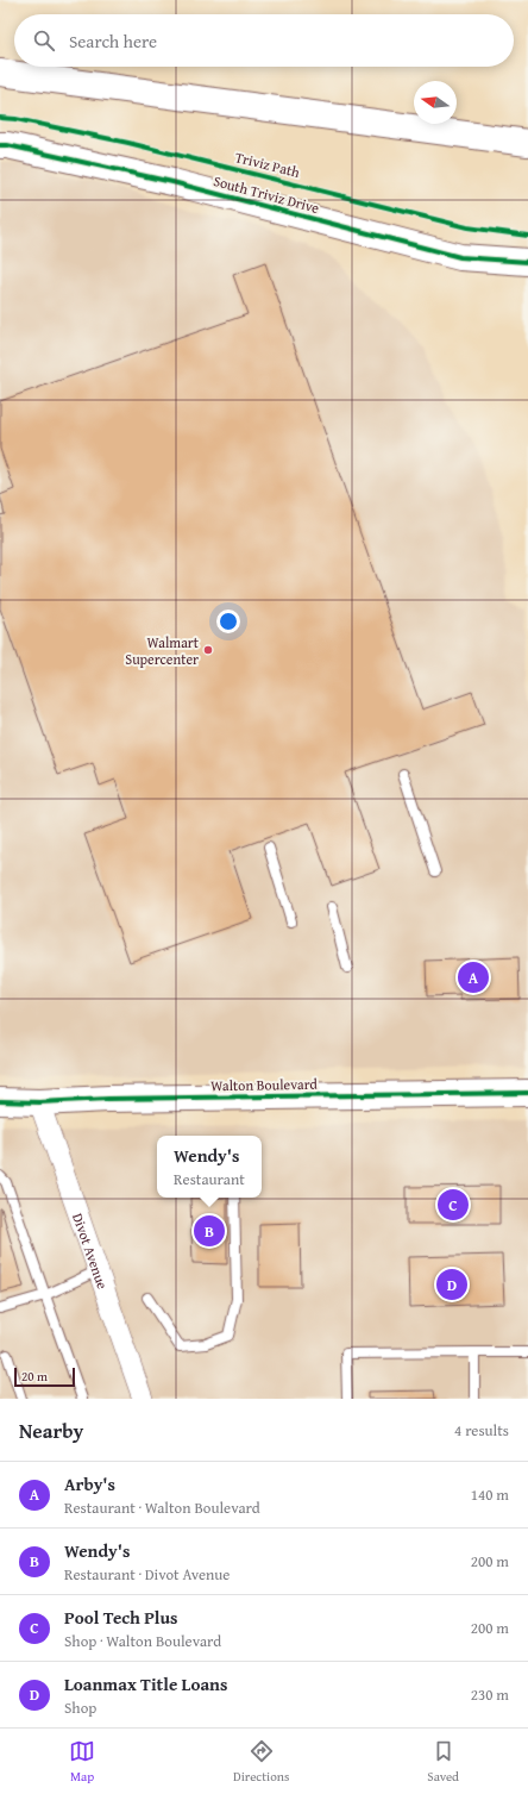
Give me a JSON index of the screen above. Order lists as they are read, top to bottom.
{
  "streets": {
    "main road": ["South Triviz Drive", "Walton Boulevard"],
    "street": ["Divot Avenue"],
    "cycle path": ["Triviz Path"]
  },
  "crossings": [
    ["Walton Boulevard", "Divot Avenue"]
  ],
  "places": ["Walmart Supercenter"],
  "scale_bar": "20 m",
  "north": "left",
  "page": {
    "search": "Search here",
    "pins": [
      "A",
      "C",
      "B",
      "D"
    ],
    "popup": ["Wendy's", "Restaurant"],
    "scale": "20 m",
    "heading": ["Nearby", "4 results"],
    "list": [
      {
        "mark": "A",
        "name": "Arby's",
        "note": "Restaurant · Walton Boulevard",
        "value": "140 m"
      },
      {
        "mark": "B",
        "name": "Wendy's",
        "note": "Restaurant · Divot Avenue",
        "value": "200 m"
      },
      {
        "mark": "C",
        "name": "Pool Tech Plus",
        "note": "Shop · Walton Boulevard",
        "value": "200 m"
      },
      {
        "mark": "D",
        "name": "Loanmax Title Loans",
        "note": "Shop",
        "value": "230 m"
      }
    ],
    "nav": ["Map", "Directions", "Saved"]
  }
}
